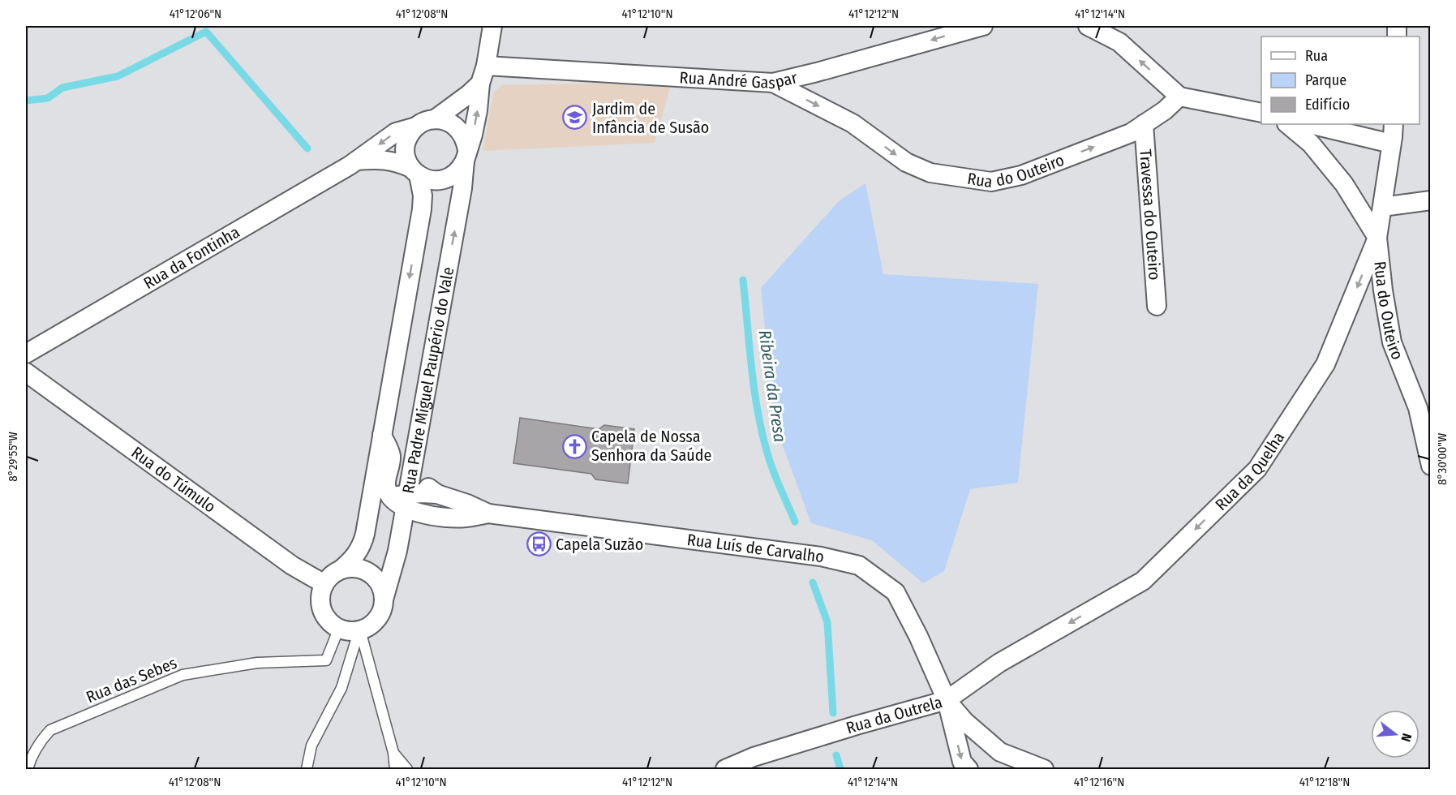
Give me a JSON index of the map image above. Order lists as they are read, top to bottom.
{
  "streets": {
    "street": [
      "Rua André Gaspar",
      "Rua do Outeiro",
      "Travessa do Outeiro",
      "Rua da Fontinha",
      "Rua Padre Miguel Paupério do Vale",
      "Rua da Quelha",
      "Rua do Túmulo",
      "Rua Luís de Carvalho",
      "Rua da Outrela"
    ],
    "lane": ["Rua das Sebes"]
  },
  "crossings": [
    ["Rua André Gaspar", "Rua do Outeiro"],
    ["Rua André Gaspar", "Rua Padre Miguel Paupério do Vale"],
    ["Rua do Outeiro", "Travessa do Outeiro"],
    ["Rua do Outeiro", "Rua da Quelha"],
    ["Rua da Fontinha", "Rua Padre Miguel Paupério do Vale"],
    ["Rua Padre Miguel Paupério do Vale", "Rua do Túmulo"],
    ["Rua Padre Miguel Paupério do Vale", "Rua Luís de Carvalho"],
    ["Rua Padre Miguel Paupério do Vale", "Rua das Sebes"],
    ["Rua da Quelha", "Rua Luís de Carvalho"],
    ["Rua da Quelha", "Rua da Outrela"],
    ["Rua do Túmulo", "Rua das Sebes"],
    ["Rua Luís de Carvalho", "Rua da Outrela"]
  ],
  "one_way": ["Rua André Gaspar", "Rua do Outeiro", "Rua da Quelha"],
  "water": ["Ribeira da Presa"],
  "places": {
    "school or university": ["Jardim de Infância de Susão"],
    "church": ["Capela de Nossa Senhora da Saúde"],
    "bus stop": ["Capela Suzão"]
  },
  "legend": ["Rua", "Parque", "Edifício"],
  "north": "right",
  "coordinates": [
    "41°12'06\"N",
    "41°12'08\"N",
    "41°12'10\"N",
    "41°12'12\"N",
    "41°12'14\"N",
    "8°29'55\"W",
    "8°30'00\"W",
    "41°12'16\"N",
    "41°12'18\"N"
  ]
}
